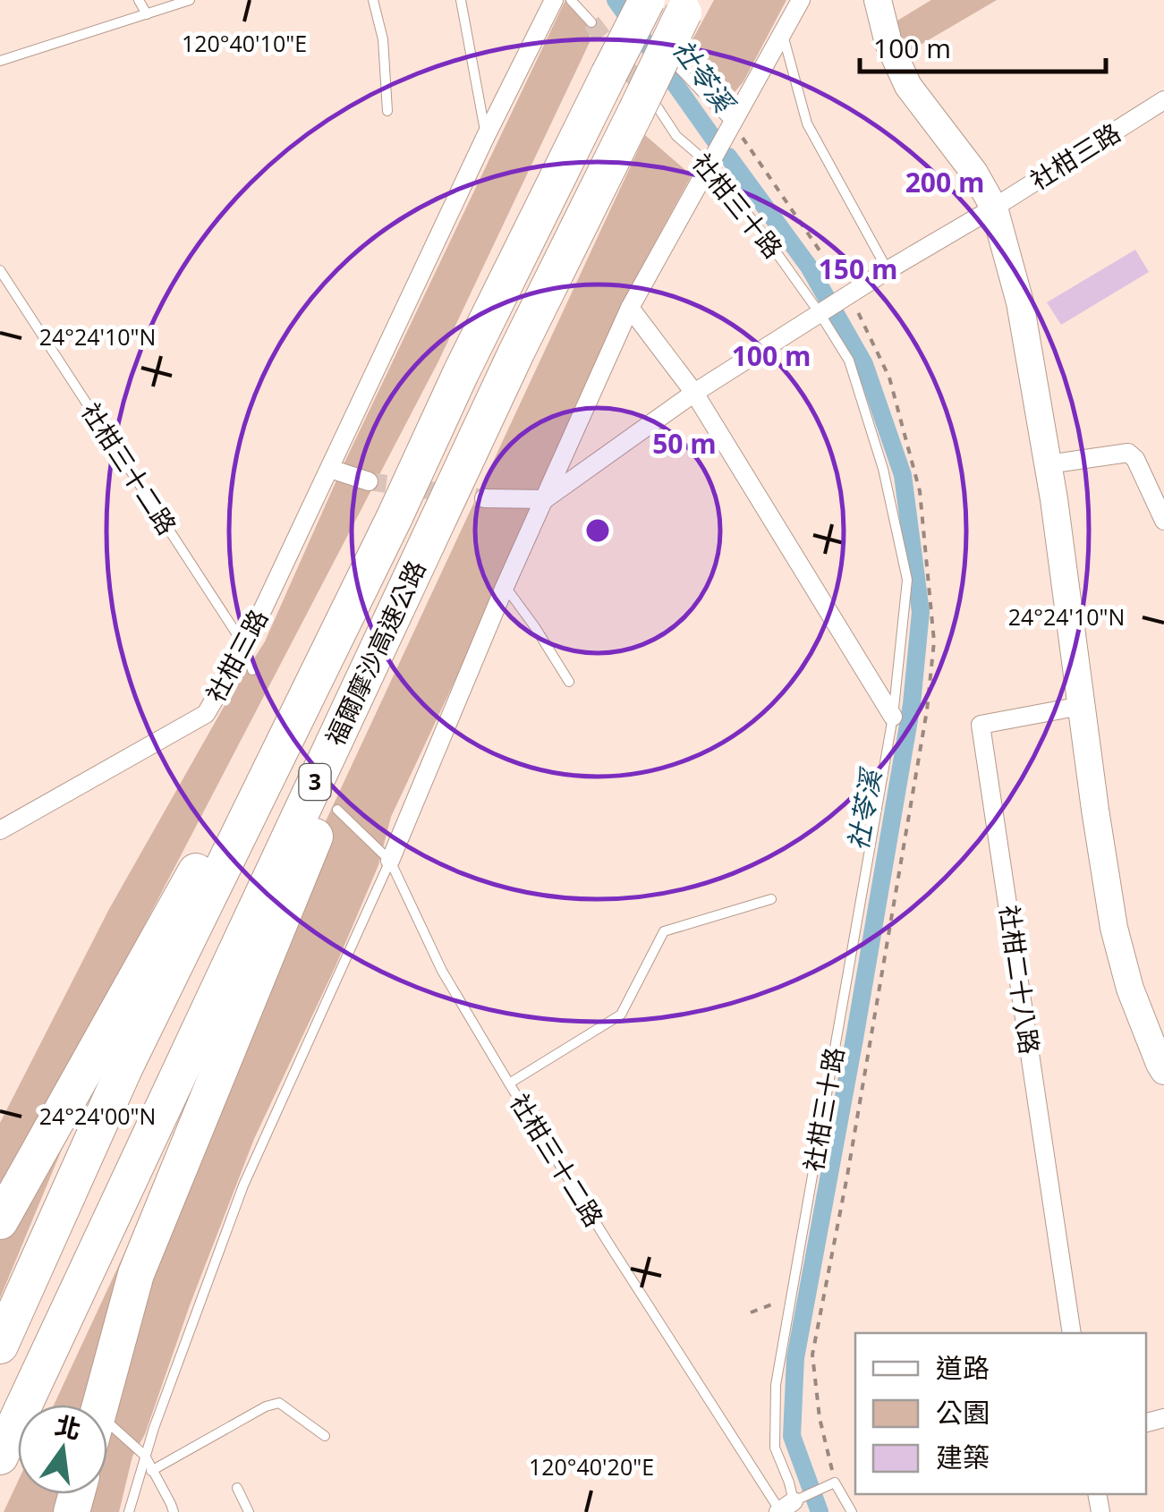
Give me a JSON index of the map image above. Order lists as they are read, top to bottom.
{
  "streets": {
    "highway": ["福爾摩沙高速公路", "3"],
    "street": ["社柑三路", "社柑二十八路"],
    "lane": ["社柑三十路", "社柑三十二路"]
  },
  "crossings": [
    ["社柑三路", "社柑三十路"],
    ["社柑三路", "社柑三十二路"],
    ["社柑三十路", "社柑三十二路"],
    ["社柑三十路", "福爾摩沙高速公路"]
  ],
  "water": ["社苓溪"],
  "legend": ["道路", "公園", "建築"],
  "scale_bar": "100 m",
  "north": "top",
  "coordinates": [
    "120°40'10\"E",
    "24°24'10\"N",
    "24°24'00\"N",
    "120°40'20\"E"
  ],
  "rings": [
    "200 m",
    "150 m",
    "100 m",
    "50 m"
  ]
}
